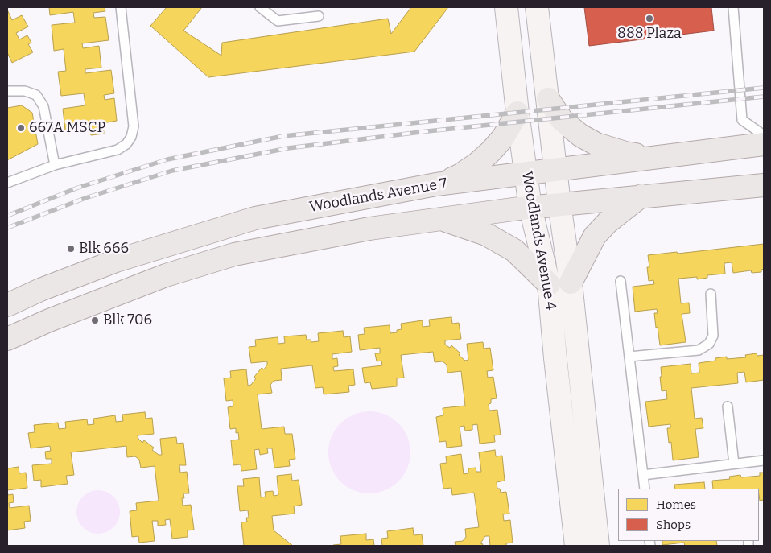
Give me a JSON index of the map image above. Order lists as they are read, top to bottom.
{
  "streets": {
    "main road": ["Woodlands Avenue 7", "Woodlands Avenue 4"]
  },
  "crossings": [
    ["Woodlands Avenue 7", "Woodlands Avenue 4"]
  ],
  "places": [
    "888 Plaza",
    "667A MSCP",
    "Blk 666",
    "Blk 706"
  ],
  "legend": ["Homes", "Shops"]
}
